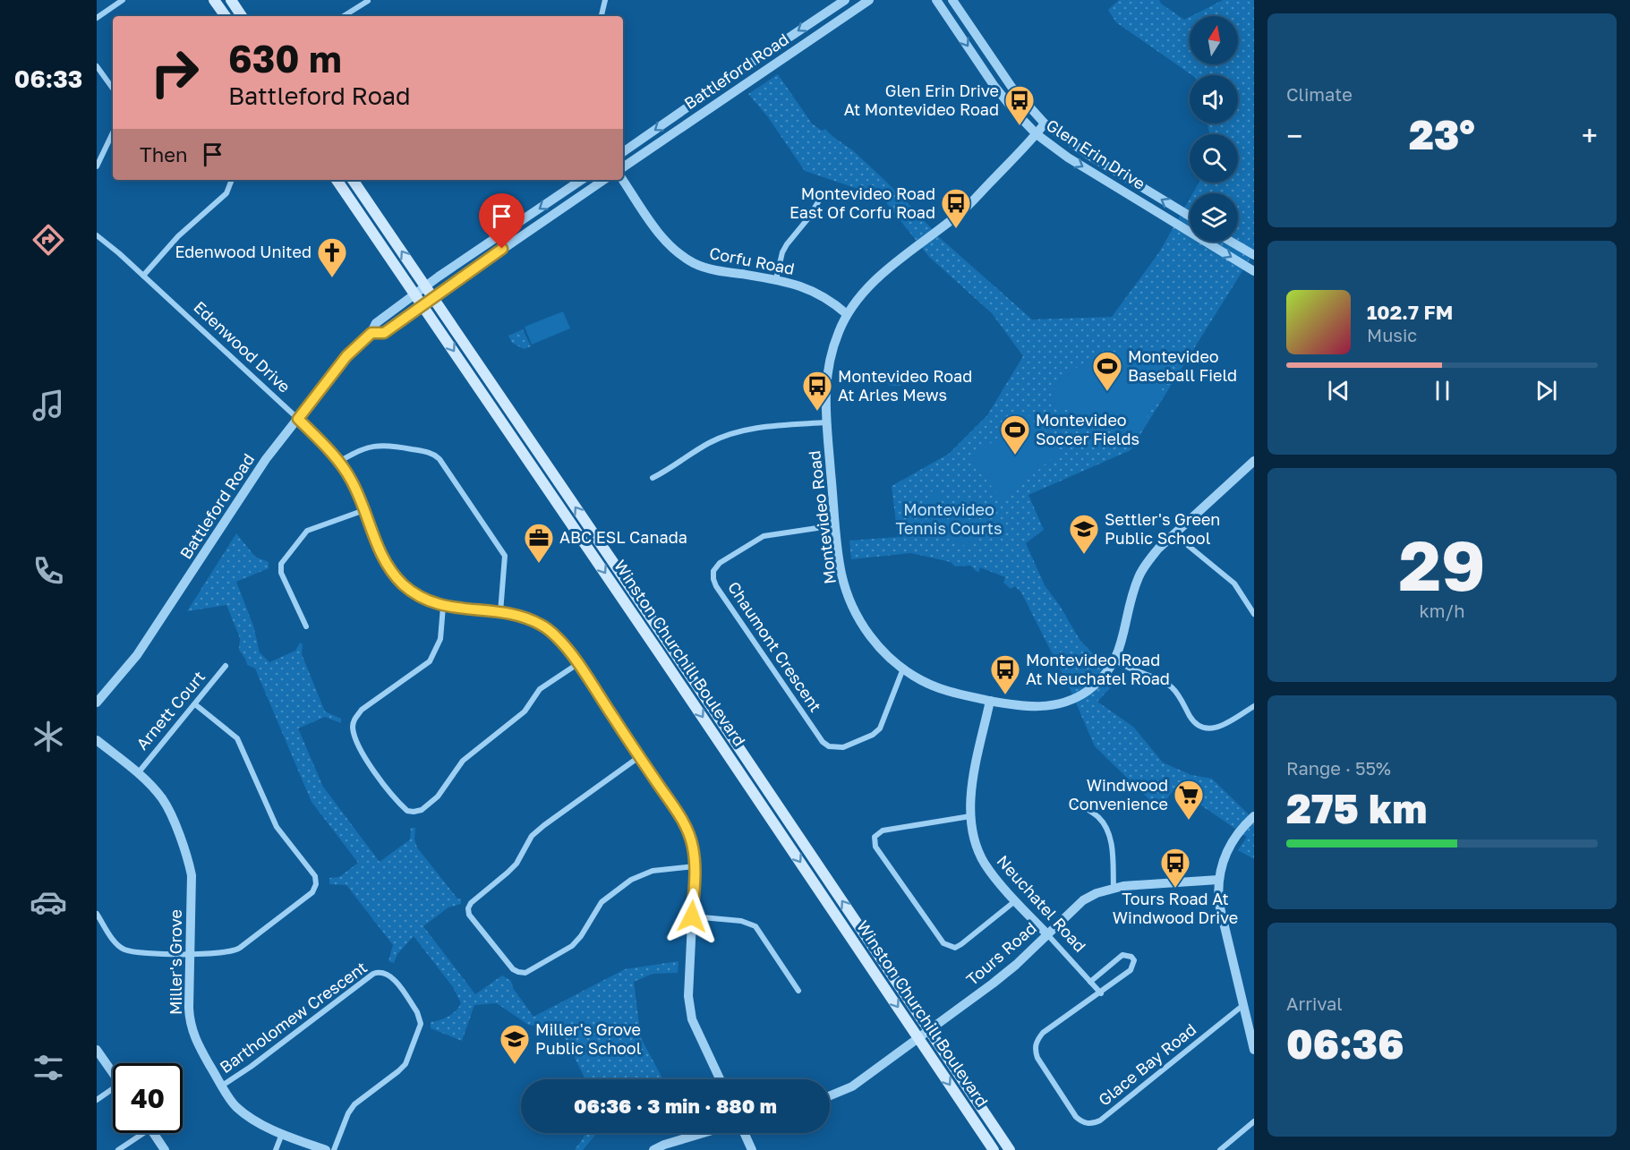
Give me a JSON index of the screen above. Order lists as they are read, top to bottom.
{
  "streets": {
    "main road": ["Winston Churchill Boulevard"],
    "street": [
      "Battleford Road",
      "Glen Erin Drive",
      "Corfu Road",
      "Edenwood Drive",
      "Montevideo Road",
      "Chaumont Crescent",
      "Arnett Court",
      "Neuchatel Road",
      "Tours Road",
      "Miller's Grove",
      "Bartholomew Crescent",
      "Glace Bay Road"
    ]
  },
  "crossings": [
    ["Battleford Road", "Edenwood Drive"],
    ["Battleford Road", "Winston Churchill Boulevard"],
    ["Glen Erin Drive", "Montevideo Road"],
    ["Corfu Road", "Montevideo Road"],
    ["Montevideo Road", "Chaumont Crescent"],
    ["Montevideo Road", "Neuchatel Road"],
    ["Winston Churchill Boulevard", "Tours Road"],
    ["Arnett Court", "Miller's Grove"],
    ["Neuchatel Road", "Tours Road"],
    ["Neuchatel Road", "Glace Bay Road"],
    ["Miller's Grove", "Bartholomew Crescent"]
  ],
  "parks": ["Montevideo Tennis Courts"],
  "places": {
    "bus stop": [
      "Glen Erin Drive At Montevideo Road",
      "Montevideo Road East Of Corfu Road",
      "Montevideo Road At Arles Mews",
      "Montevideo Road At Neuchatel Road",
      "Tours Road At Windwood Drive"
    ],
    "church": ["Edenwood United"],
    "sports": ["Montevideo Baseball Field", "Montevideo Soccer Fields"],
    "school or university": ["Settler's Green Public School", "Miller's Grove Public School"],
    "office": ["ABC ESL Canada"],
    "supermarket": ["Windwood Convenience"]
  },
  "north": "top",
  "page": {
    "tabs": "06:33",
    "tile": [
      "Climate",
      ["29", "km/h"],
      ["Range · 55%", "275 km"],
      ["Arrival", "06:36"]
    ],
    "turn": ["630 m", "Battleford Road"],
    "heat": ["−", "23°", "+"],
    "then": "Then",
    "song": ["102.7 FM", "Music"],
    "limit": "40",
    "trip": "06:36 · 3 min · 880 m"
  }
}
